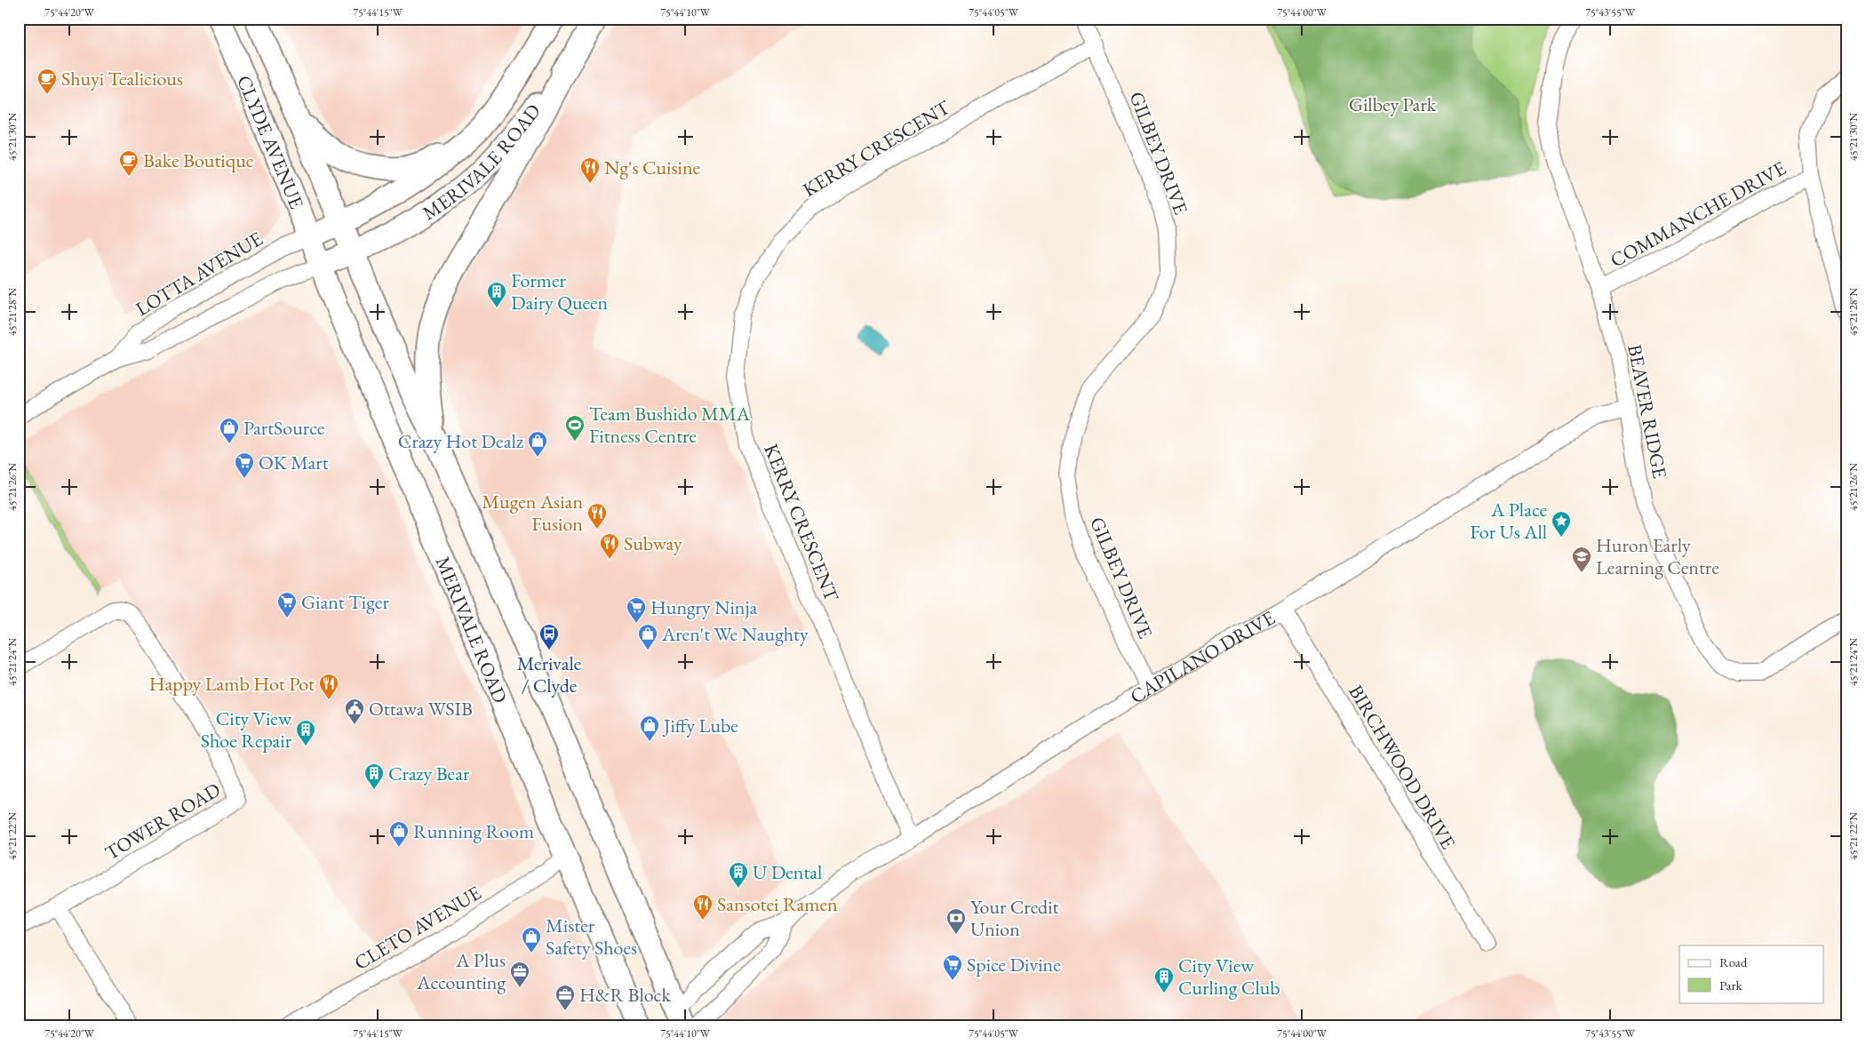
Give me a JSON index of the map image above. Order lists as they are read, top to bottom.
{
  "streets": {
    "main road": ["CLYDE AVENUE", "MERIVALE ROAD"],
    "street": [
      "KERRY CRESCENT",
      "GILBEY DRIVE",
      "COMMANCHE DRIVE",
      "LOTTA AVENUE",
      "BEAVER RIDGE",
      "CAPILANO DRIVE",
      "BIRCHWOOD DRIVE",
      "TOWER ROAD",
      "CLETO AVENUE"
    ]
  },
  "crossings": [
    ["CLYDE AVENUE", "MERIVALE ROAD"],
    ["CLYDE AVENUE", "LOTTA AVENUE"],
    ["KERRY CRESCENT", "GILBEY DRIVE"],
    ["KERRY CRESCENT", "CAPILANO DRIVE"],
    ["GILBEY DRIVE", "CAPILANO DRIVE"],
    ["MERIVALE ROAD", "LOTTA AVENUE"],
    ["MERIVALE ROAD", "CAPILANO DRIVE"],
    ["MERIVALE ROAD", "CLETO AVENUE"],
    ["COMMANCHE DRIVE", "BEAVER RIDGE"],
    ["BEAVER RIDGE", "CAPILANO DRIVE"],
    ["CAPILANO DRIVE", "BIRCHWOOD DRIVE"]
  ],
  "parks": ["Gilbey Park"],
  "places": {
    "cafe": ["Shuyi Tealicious", "Bake Boutique"],
    "restaurant": [
      "Ng's Cuisine",
      "Mugen Asian Fusion",
      "Subway",
      "Happy Lamb Hot Pot",
      "Sansotei Ramen"
    ],
    "building": [
      "Former Dairy Queen",
      "City View Shoe Repair",
      "Crazy Bear",
      "U Dental",
      "City View Curling Club"
    ],
    "sports": ["Team Bushido MMA Fitness Centre"],
    "shop": [
      "PartSource",
      "Crazy Hot Dealz",
      "Aren't We Naughty",
      "Jiffy Lube",
      "Running Room",
      "Mister Safety Shoes"
    ],
    "supermarket": [
      "OK Mart",
      "Giant Tiger",
      "Hungry Ninja",
      "Spice Divine"
    ],
    "place": ["A Place For Us All"],
    "school or university": ["Huron Early Learning Centre"],
    "bus stop": ["Merivale / Clyde"],
    "public building": ["Ottawa WSIB"],
    "bank": ["Your Credit Union"],
    "office": ["A Plus Accounting", "H&R Block"]
  },
  "legend": ["Road", "Park"],
  "coordinates": [
    "75°44'20\"W",
    "75°44'15\"W",
    "75°44'10\"W",
    "75°44'05\"W",
    "75°44'00\"W",
    "75°43'55\"W",
    "45°21'30\"N",
    "45°21'28\"N",
    "45°21'26\"N",
    "45°21'24\"N",
    "45°21'22\"N"
  ]
}
